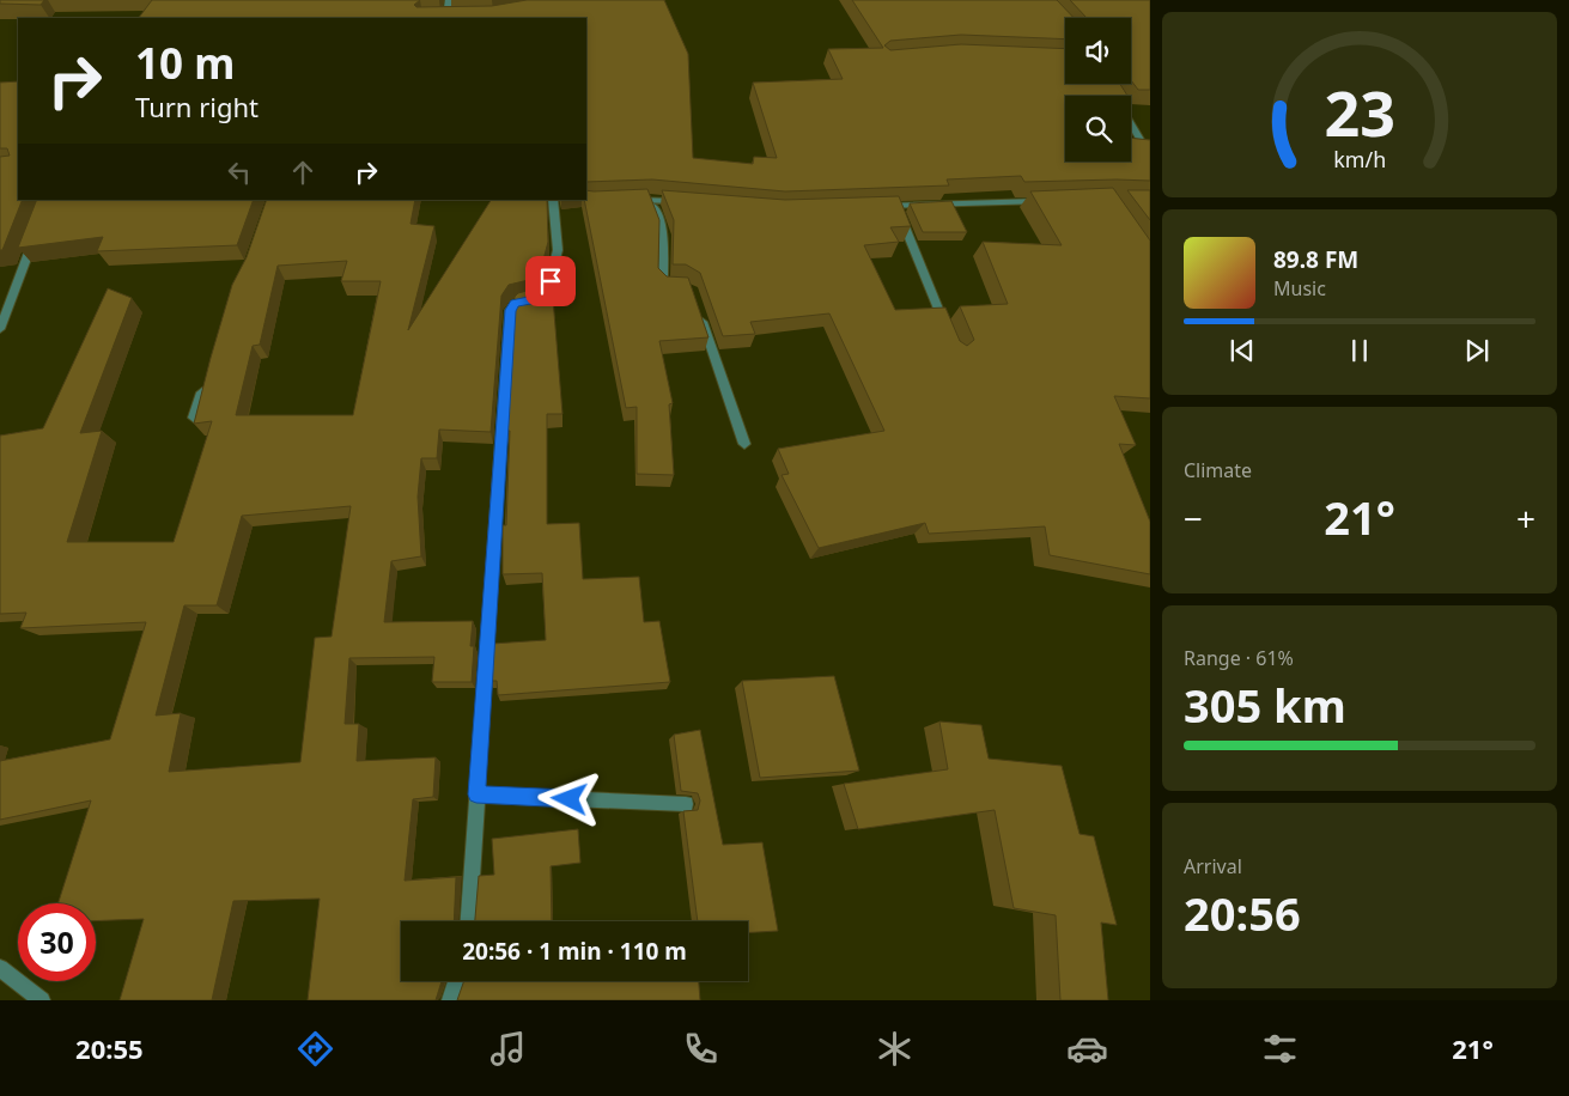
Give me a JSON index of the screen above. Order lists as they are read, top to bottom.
{
  "page": {
    "turn": ["10 m", "Turn right"],
    "song": ["89.8 FM", "Music"],
    "tile": [
      "Climate",
      ["Range · 61%", "305 km"],
      ["Arrival", "20:56"]
    ],
    "heat": ["−", "21°", "+"],
    "limit": "30",
    "trip": "20:56 · 1 min · 110 m",
    "tabs": ["20:55", "21°"],
    "gauge": ["23", "km/h"]
  }
}
